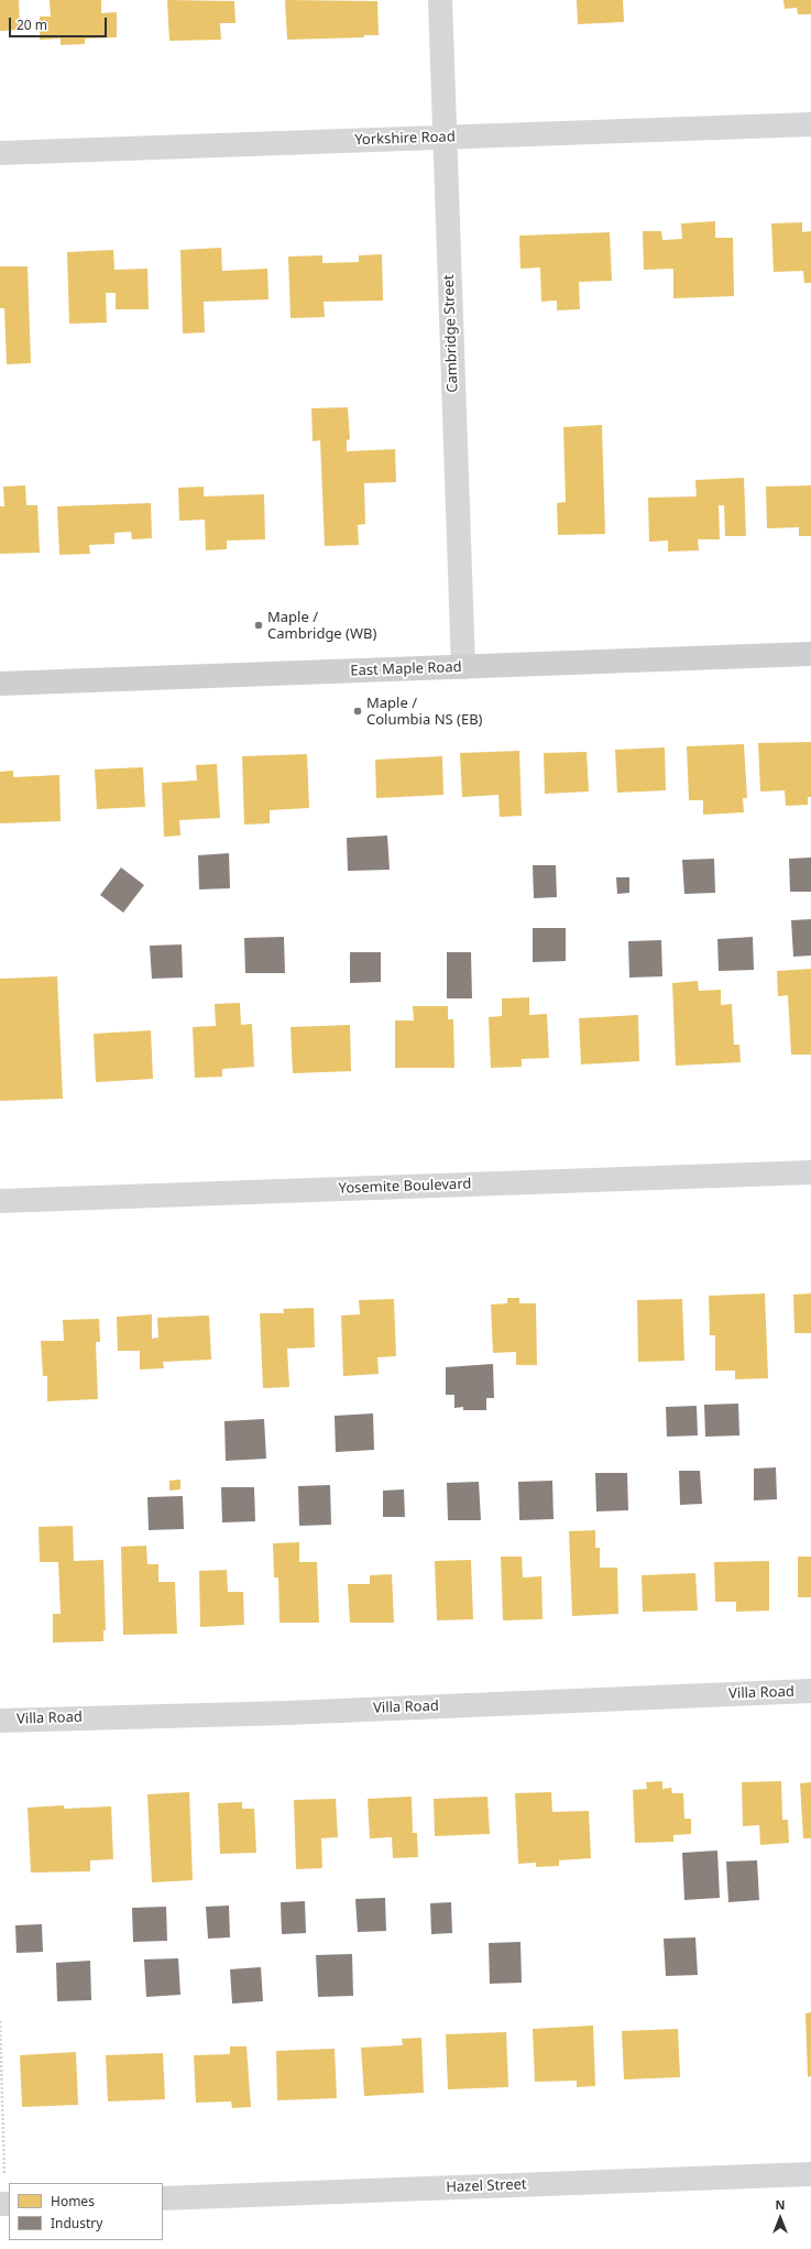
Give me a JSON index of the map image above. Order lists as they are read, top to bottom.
{
  "streets": {
    "main road": ["East Maple Road"],
    "street": [
      "Yorkshire Road",
      "Cambridge Street",
      "Yosemite Boulevard",
      "Villa Road",
      "Hazel Street"
    ]
  },
  "crossings": [
    ["Yorkshire Road", "Cambridge Street"],
    ["Cambridge Street", "East Maple Road"]
  ],
  "places": ["Maple / Cambridge (WB)", "Maple / Columbia NS (EB)"],
  "legend": ["Homes", "Industry"],
  "scale_bar": "20 m",
  "north": "top"
}
